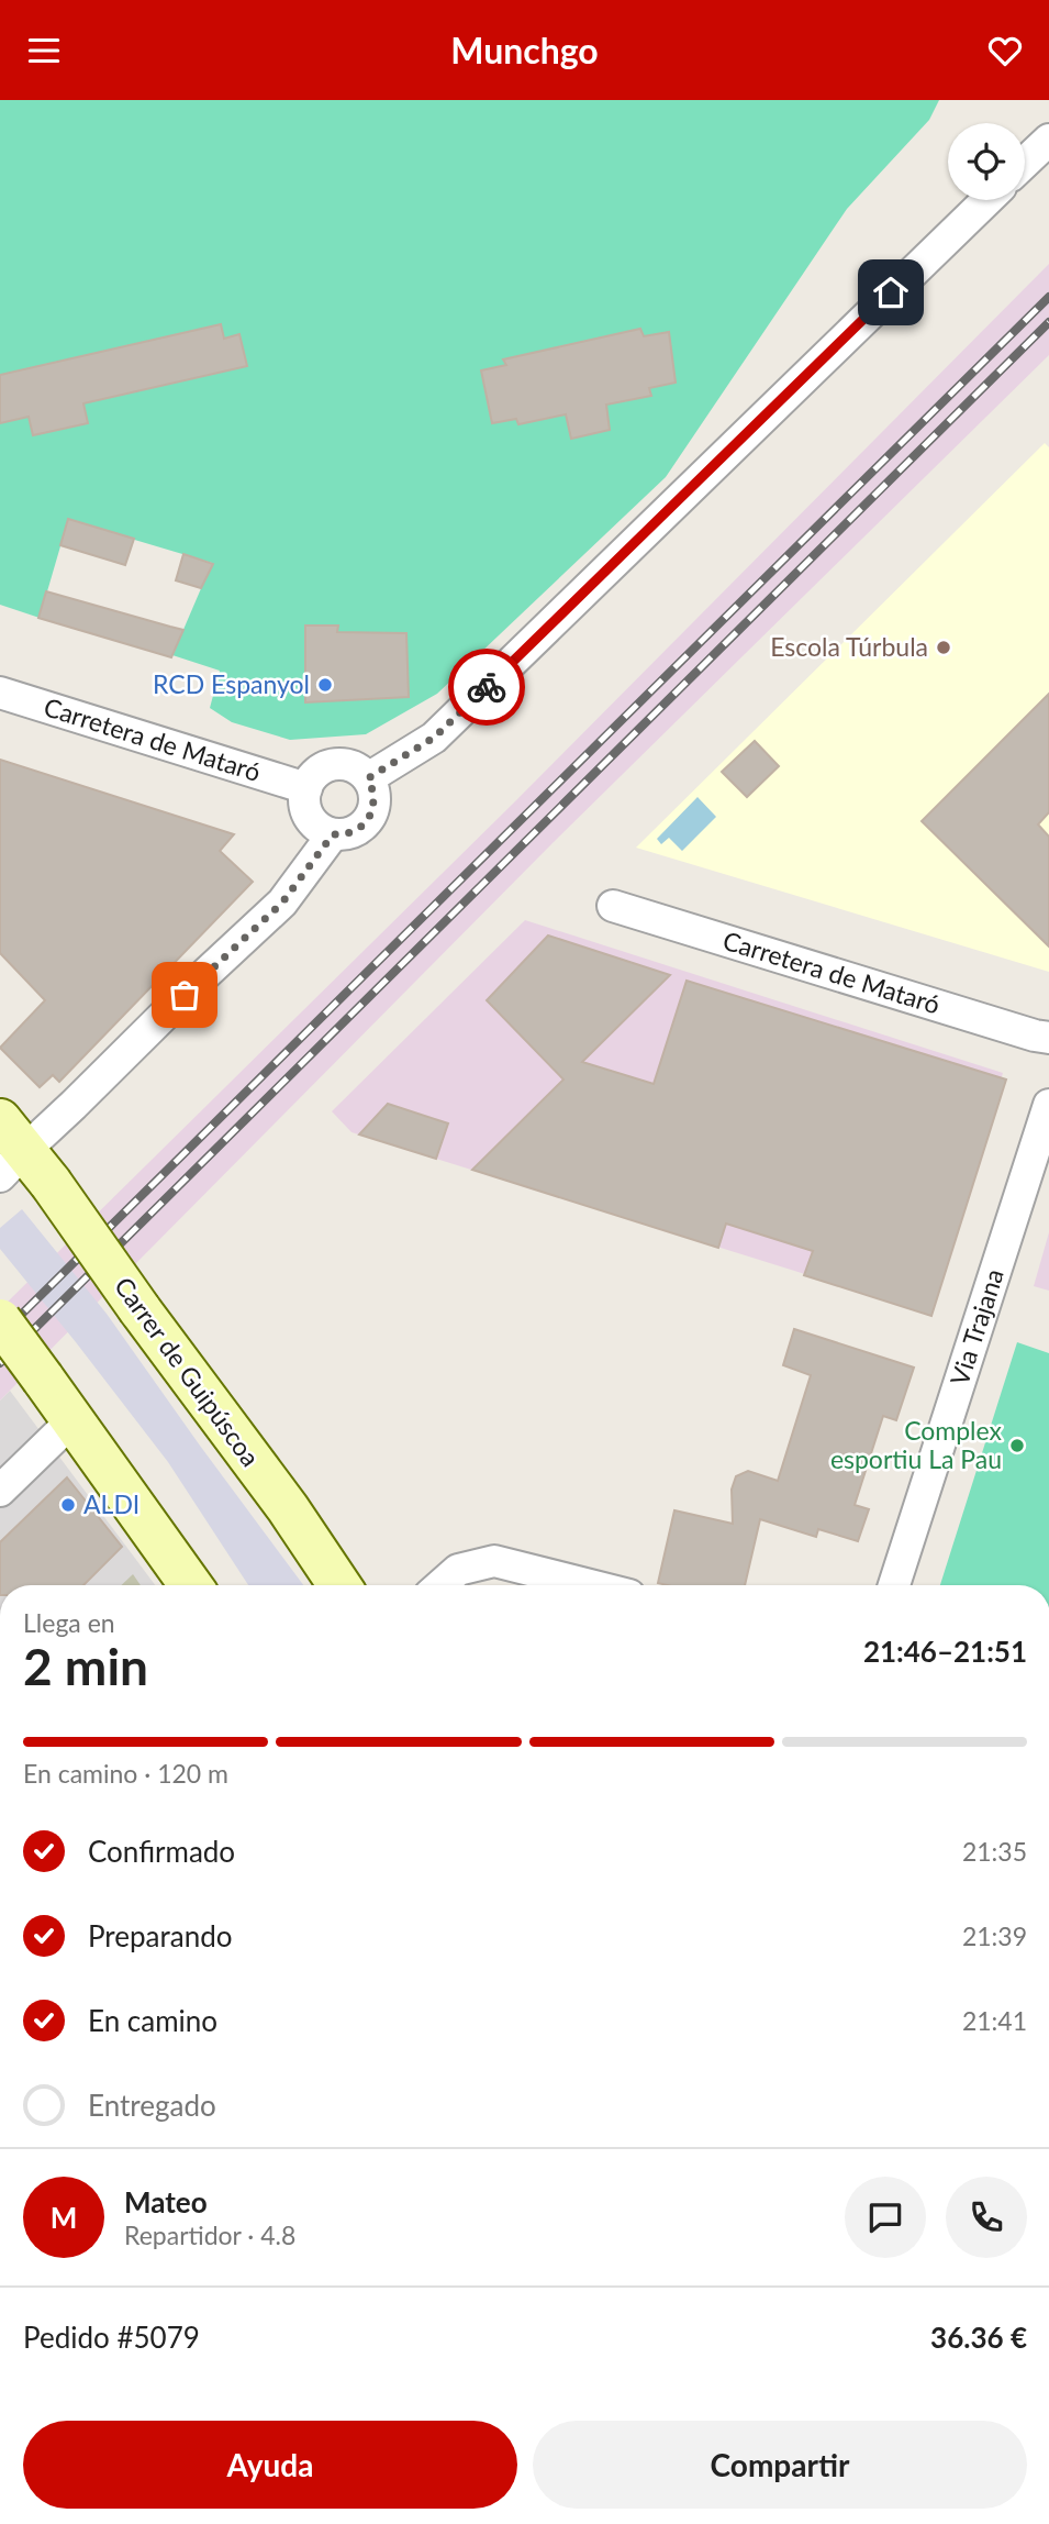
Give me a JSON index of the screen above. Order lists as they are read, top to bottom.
{
  "streets": {
    "main road": ["Carrer de Guipúscoa"],
    "street": ["Carretera de Mataró", "Via Trajana"]
  },
  "places": [
    "Escola Túrbula",
    "RCD Espanyol",
    "Complex esportiu La Pau",
    "ALDI"
  ],
  "page": {
    "header": "Munchgo",
    "heading": ["2 min", "Llega en", "21:46–21:51"],
    "panel": [
      "Mateo",
      "Repartidor · 4.8",
      "Pedido #5079",
      "36.36 €"
    ],
    "bar": "En camino · 120 m",
    "list": [
      ["Confirmado", "21:35"],
      ["Preparando", "21:39"],
      ["En camino", "21:41"],
      "Entregado"
    ],
    "round": "M",
    "buttons": ["Ayuda", "Compartir"]
  }
}
